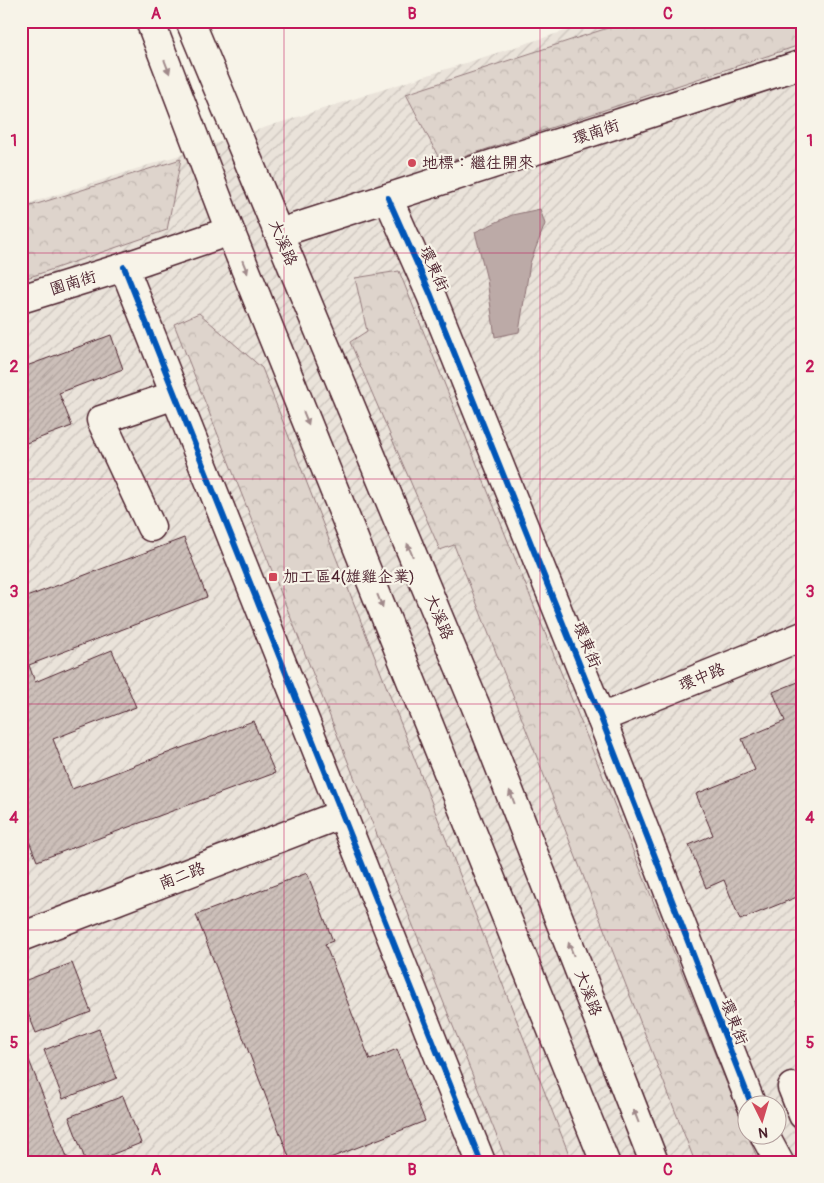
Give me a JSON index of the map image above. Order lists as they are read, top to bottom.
{
  "streets": {
    "street": [
      "環南街",
      "大溪路",
      "環東街",
      "園南街",
      "環中路",
      "南二路"
    ]
  },
  "crossings": [
    ["環南街", "大溪路"],
    ["環南街", "環東街"],
    ["環東街", "環中路"]
  ],
  "places": {
    "other": ["地標：繼往開來"],
    "transit": ["加工區4(雄雞企業)"]
  },
  "north": "bottom",
  "grid": {
    "columns": ["A", "B", "C"],
    "rows": [
      "1",
      "2",
      "3",
      "4",
      "5"
    ]
  }
}
